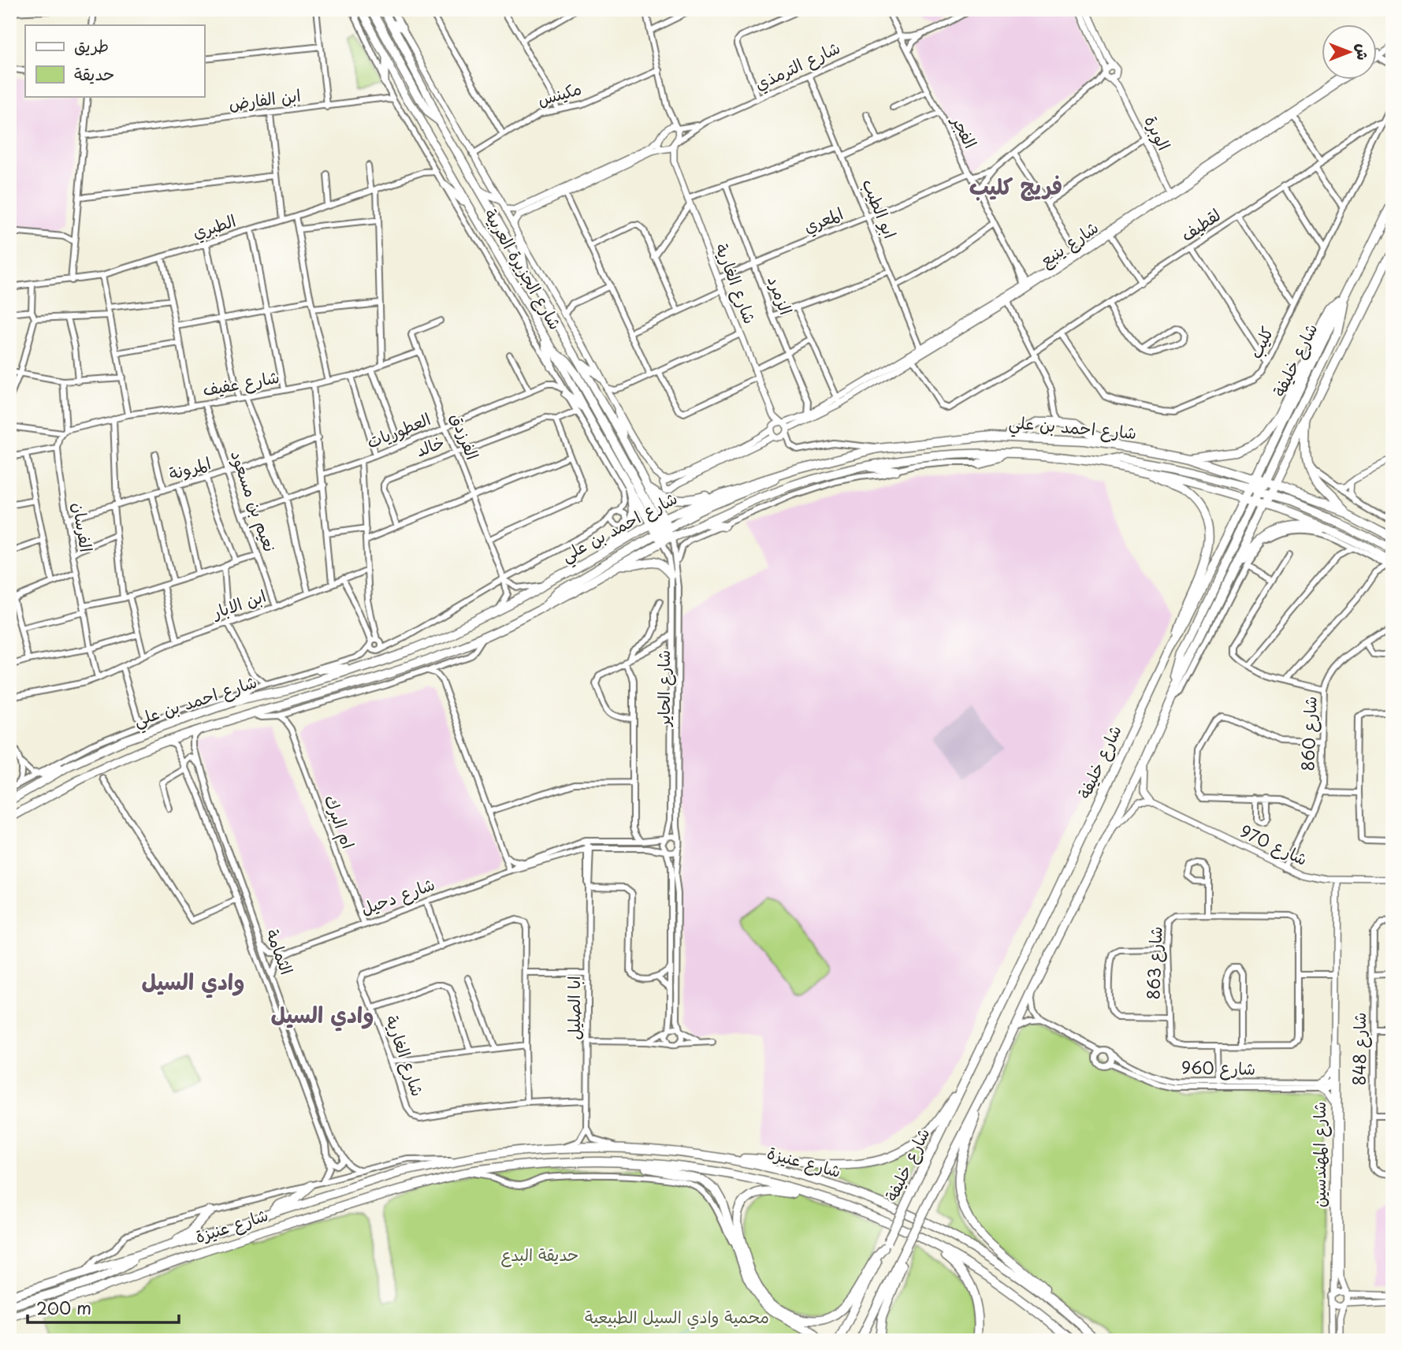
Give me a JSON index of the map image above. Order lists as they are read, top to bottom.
{
  "streets": {
    "main road": [
      "شارع الجزيرة العربية",
      "شارع خليفة",
      "شارع احمد بن علي",
      "شارع عنيزة"
    ],
    "street": [
      "شارع الترمذي",
      "مكينس",
      "ابن الفارض",
      "الفجر",
      "الوبرة",
      "ابو الطيب",
      "المعري",
      "لقطيف",
      "الطبري",
      "شارع ينبع",
      "شارع الغارية",
      "الزمرد",
      "كليب",
      "شارع عفيف",
      "العطوريات",
      "الفرزدق",
      "خالد",
      "المرونة",
      "نعيم بن مسعود",
      "الفرسان",
      "ابن الابار",
      "شارع الحاير",
      "شارع 860",
      "ام البرك",
      "شارع 970",
      "شارع دحيل",
      "الثمامة",
      "شارع 863",
      "ابا الصليل",
      "شارع 848",
      "شارع 960",
      "شارع المهندسين"
    ]
  },
  "crossings": [
    ["شارع الترمذي", "الفجر"],
    ["شارع الترمذي", "ابو الطيب"],
    ["شارع الترمذي", "شارع الغارية"],
    ["مكينس", "شارع الجزيرة العربية"],
    ["ابن الفارض", "شارع الجزيرة العربية"],
    ["الفجر", "المعري"],
    ["الفجر", "شارع ينبع"],
    ["الوبرة", "المعري"],
    ["الوبرة", "شارع ينبع"],
    ["ابو الطيب", "المعري"],
    ["ابو الطيب", "شارع ينبع"],
    ["المعري", "شارع الغارية"],
    ["المعري", "الزمرد"],
    ["لقطيف", "شارع ينبع"],
    ["لقطيف", "كليب"],
    ["الطبري", "شارع الجزيرة العربية"],
    ["شارع ينبع", "شارع الغارية"],
    ["شارع ينبع", "الزمرد"],
    ["شارع الجزيرة العربية", "شارع احمد بن علي"],
    ["شارع الجزيرة العربية", "خالد"],
    ["شارع الجزيرة العربية", "شارع الحاير"],
    ["شارع الغارية", "شارع احمد بن علي"],
    ["شارع الغارية", "ابا الصليل"],
    ["شارع خليفة", "شارع احمد بن علي"],
    ["شارع عفيف", "الفرزدق"],
    ["شارع عفيف", "نعيم بن مسعود"],
    ["شارع عفيف", "الفرسان"],
    ["شارع احمد بن علي", "الفرزدق"],
    ["شارع احمد بن علي", "شارع الحاير"],
    ["شارع احمد بن علي", "ام البرك"],
    ["شارع احمد بن علي", "الثمامة"],
    ["العطوريات", "الفرزدق"],
    ["الفرزدق", "خالد"],
    ["المرونة", "نعيم بن مسعود"],
    ["المرونة", "الفرسان"],
    ["نعيم بن مسعود", "ابن الابار"],
    ["الفرسان", "ابن الابار"],
    ["شارع الحاير", "شارع دحيل"],
    ["شارع 860", "شارع 970"],
    ["ام البرك", "شارع دحيل"],
    ["شارع 970", "شارع المهندسين"],
    ["شارع دحيل", "الثمامة"],
    ["شارع دحيل", "ابا الصليل"],
    ["الثمامة", "شارع عنيزة"],
    ["شارع 960", "شارع المهندسين"]
  ],
  "districts": ["فريج كليب", "وادي السيل", "وادي السيل"],
  "parks": ["حديقة البدع", "محمية وادي السيل الطبيعية"],
  "legend": ["طريق", "حديقة"],
  "scale_bar": "200 m",
  "north": "right"
}
